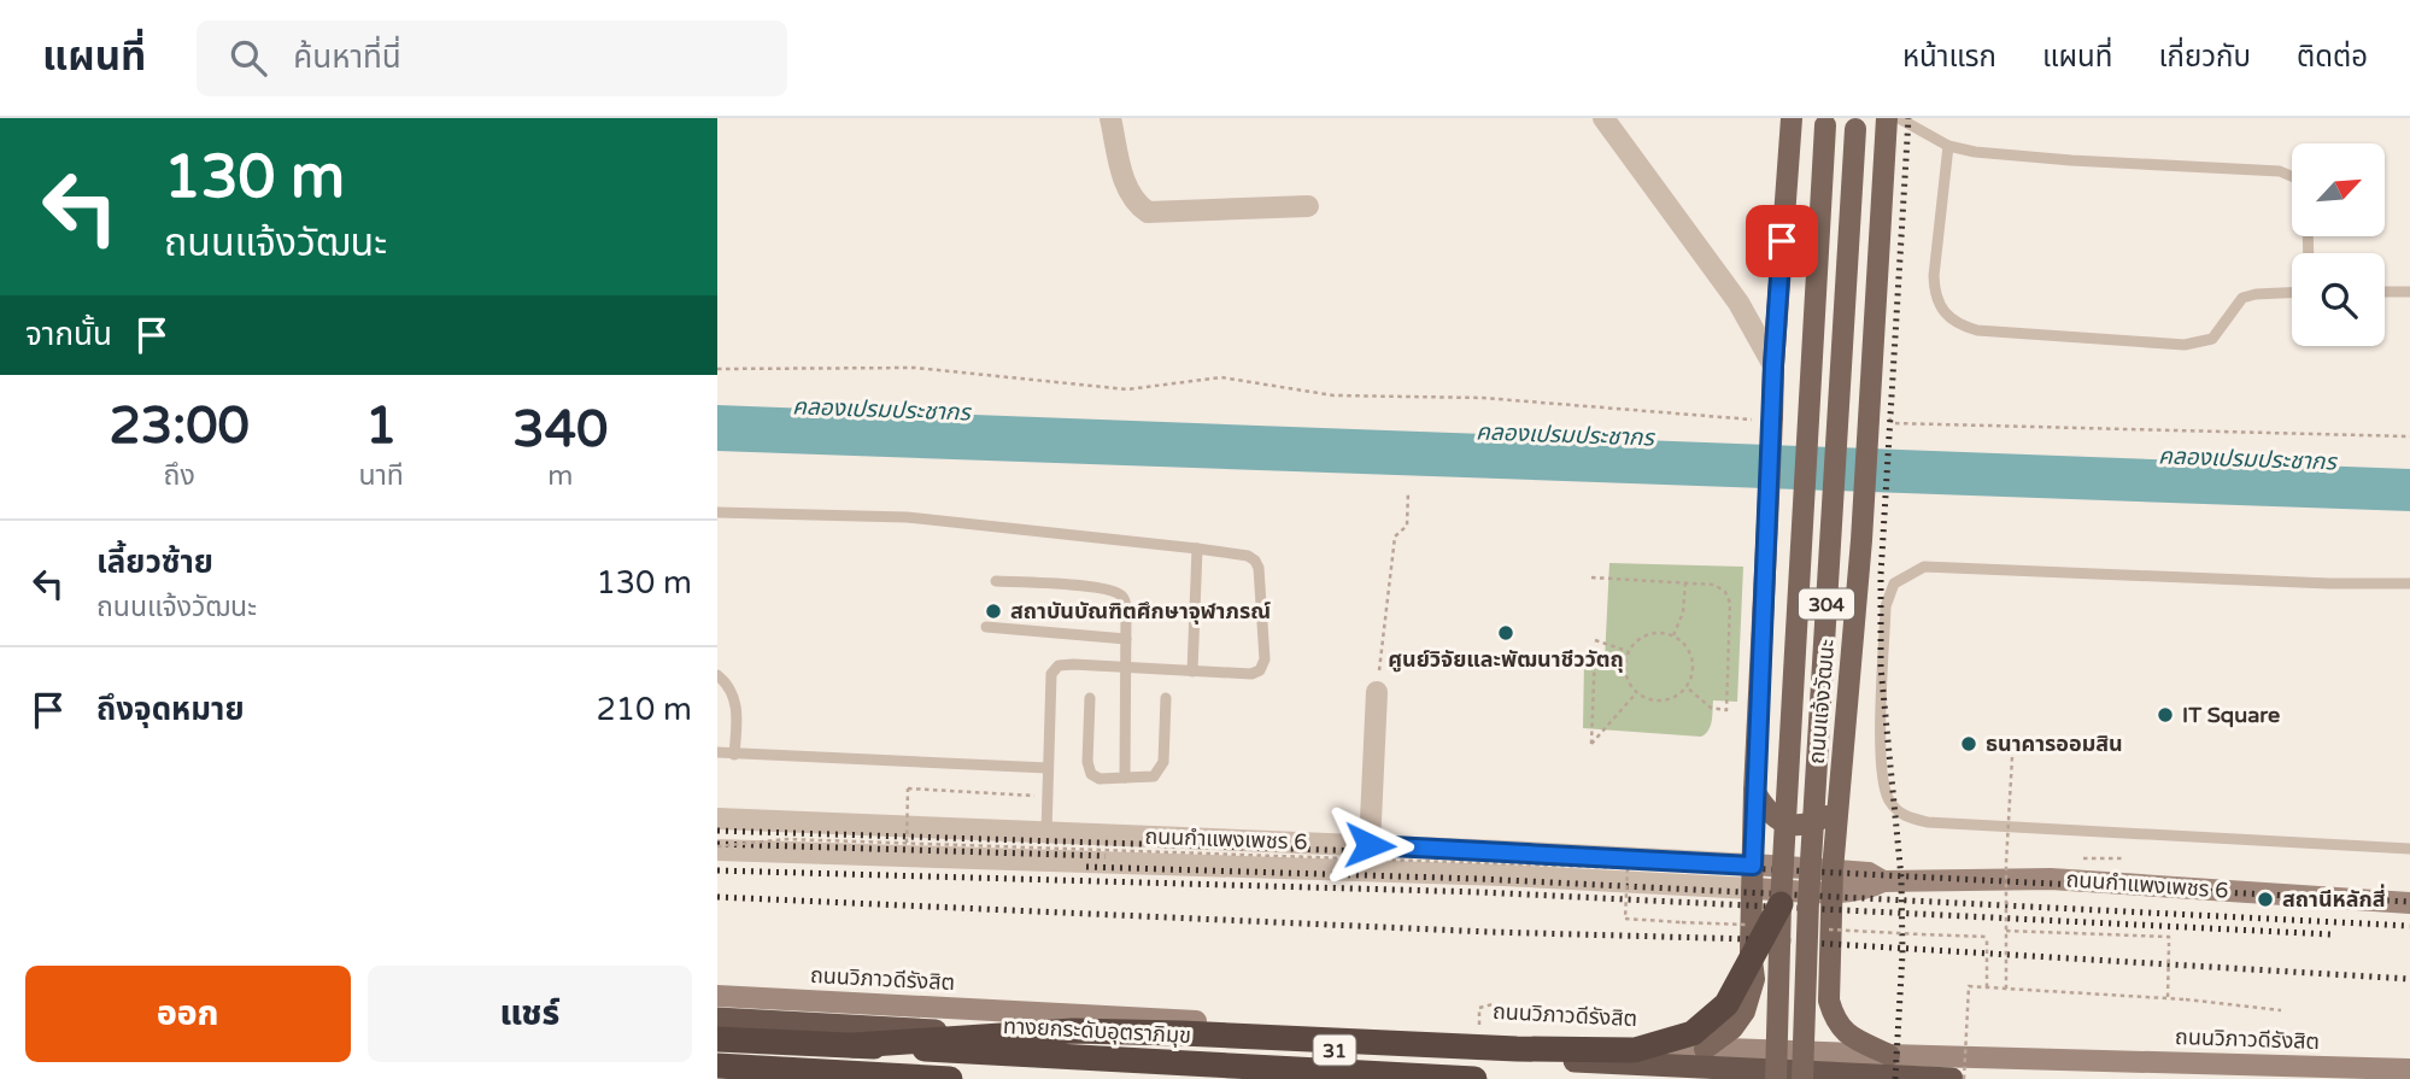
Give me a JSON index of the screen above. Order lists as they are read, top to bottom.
{
  "streets": {
    "highway": ["ทางยกระดับอุตราภิมุข", "31"],
    "main road": [
      "304",
      "ถนนแจ้งวัฒนะ",
      "ถนนกำแพงเพชร 6",
      "ถนนวิภาวดีรังสิต"
    ]
  },
  "crossings": [
    ["ถนนแจ้งวัฒนะ", "ถนนกำแพงเพชร 6"],
    ["ถนนแจ้งวัฒนะ", "ถนนวิภาวดีรังสิต"]
  ],
  "water": ["คลองเปรมประชากร"],
  "places": [
    "สถาบันบัณฑิตศึกษาจุฬาภรณ์",
    "ศูนย์วิจัยและพัฒนาชีววัตถุ",
    "IT Square",
    "ธนาคารออมสิน",
    "สถานีหลักสี่"
  ],
  "north": "top right",
  "page": {
    "header": "แผนที่",
    "search": "ค้นหาที่นี่",
    "nav": [
      "หน้าแรก",
      "แผนที่",
      "เกี่ยวกับ",
      "ติดต่อ"
    ],
    "turn": ["130 m", "ถนนแจ้งวัฒนะ"],
    "then": "จากนั้น",
    "eta": [
      "23:00",
      "ถึง",
      "1",
      "นาที",
      "340",
      "m"
    ],
    "list": [
      {
        "name": "เลี้ยวซ้าย",
        "note": "ถนนแจ้งวัฒนะ",
        "value": "130 m"
      },
      {
        "name": "ถึงจุดหมาย",
        "value": "210 m"
      }
    ],
    "buttons": ["ออก", "แชร์"]
  }
}
